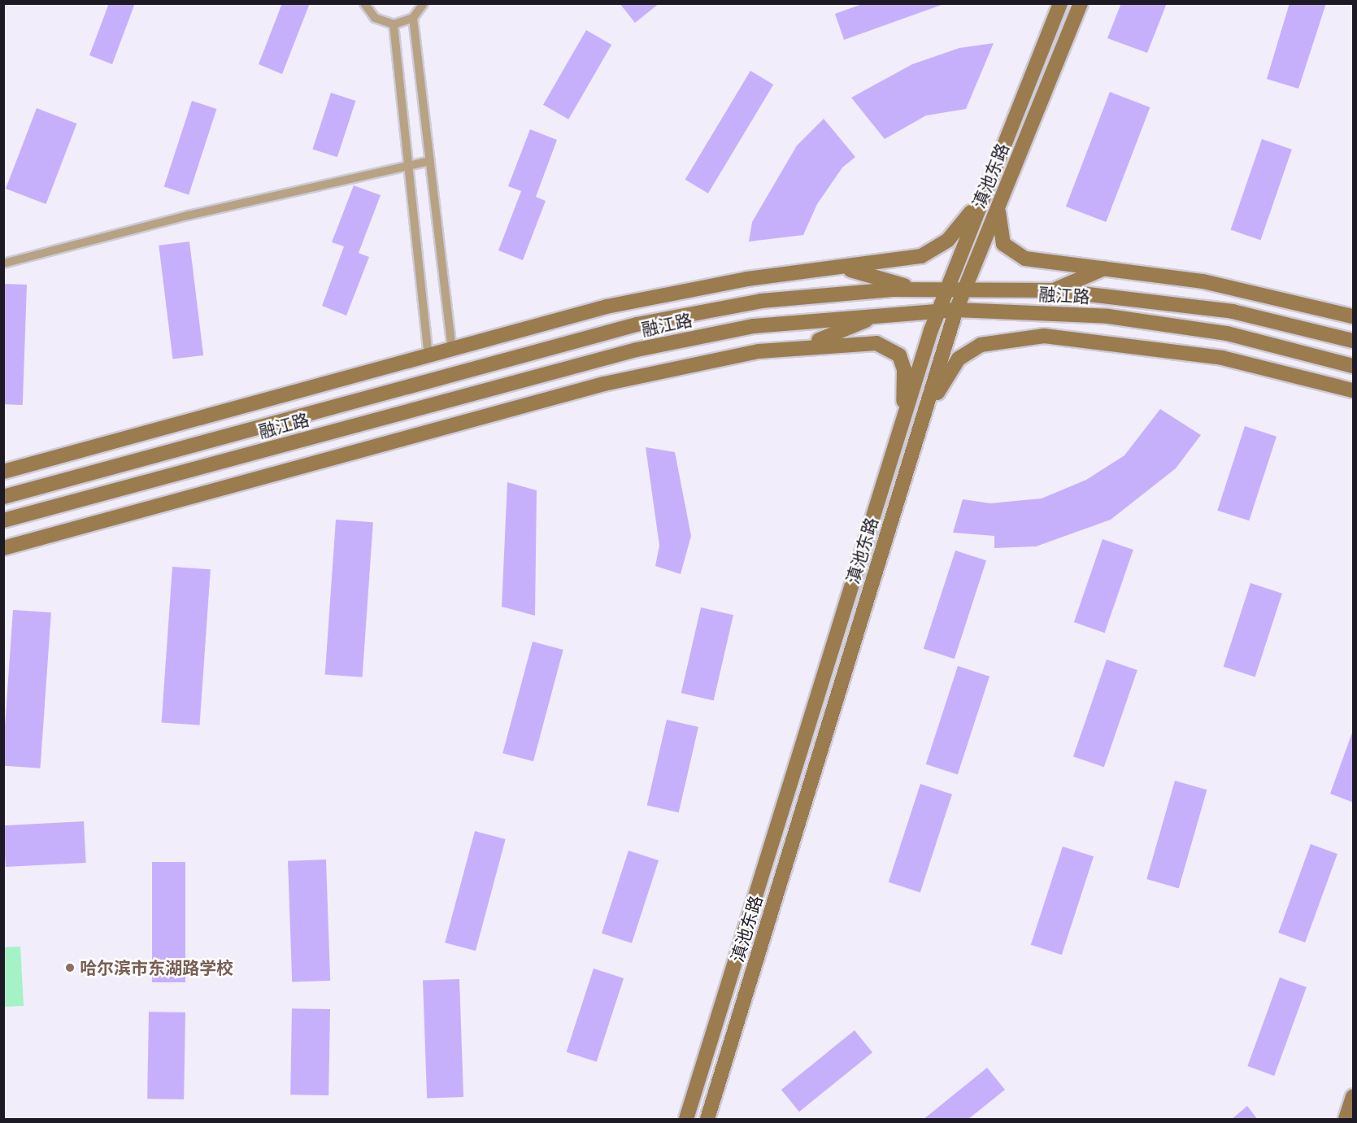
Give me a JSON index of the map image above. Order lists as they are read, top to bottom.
{
  "streets": {
    "street": ["滇池东路", "融江路"]
  },
  "crossings": [
    ["滇池东路", "融江路"]
  ],
  "places": ["哈尔滨市东湖路学校"]
}
